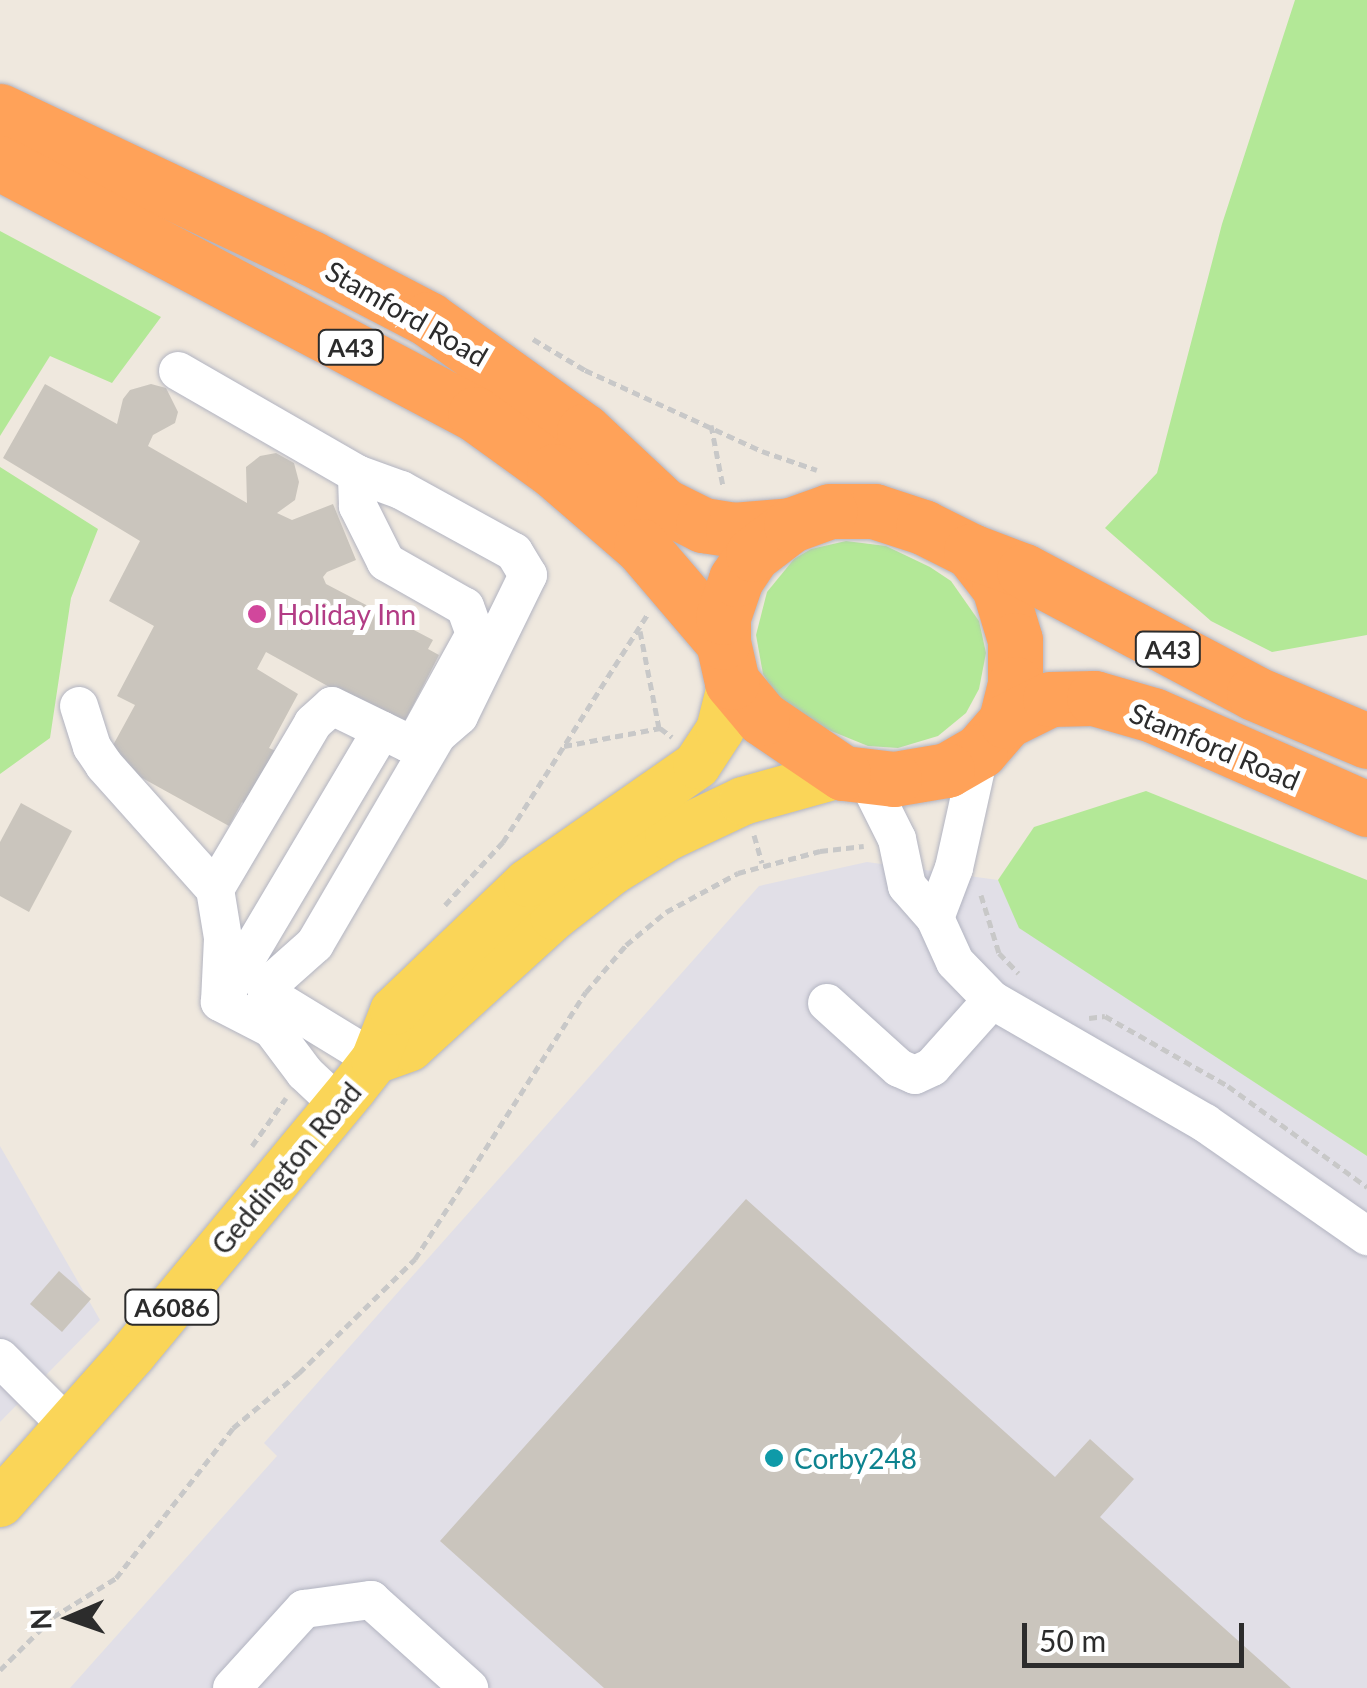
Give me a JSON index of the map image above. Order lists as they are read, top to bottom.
{
  "streets": {
    "highway": ["Stamford Road", "A43"],
    "main road": ["Geddington Road", "A6086"]
  },
  "crossings": [
    ["Stamford Road", "A43"],
    ["Stamford Road", "Geddington Road"],
    ["A43", "Geddington Road"]
  ],
  "places": ["Holiday Inn", "Corby248"],
  "scale_bar": "50 m",
  "north": "left"
}
